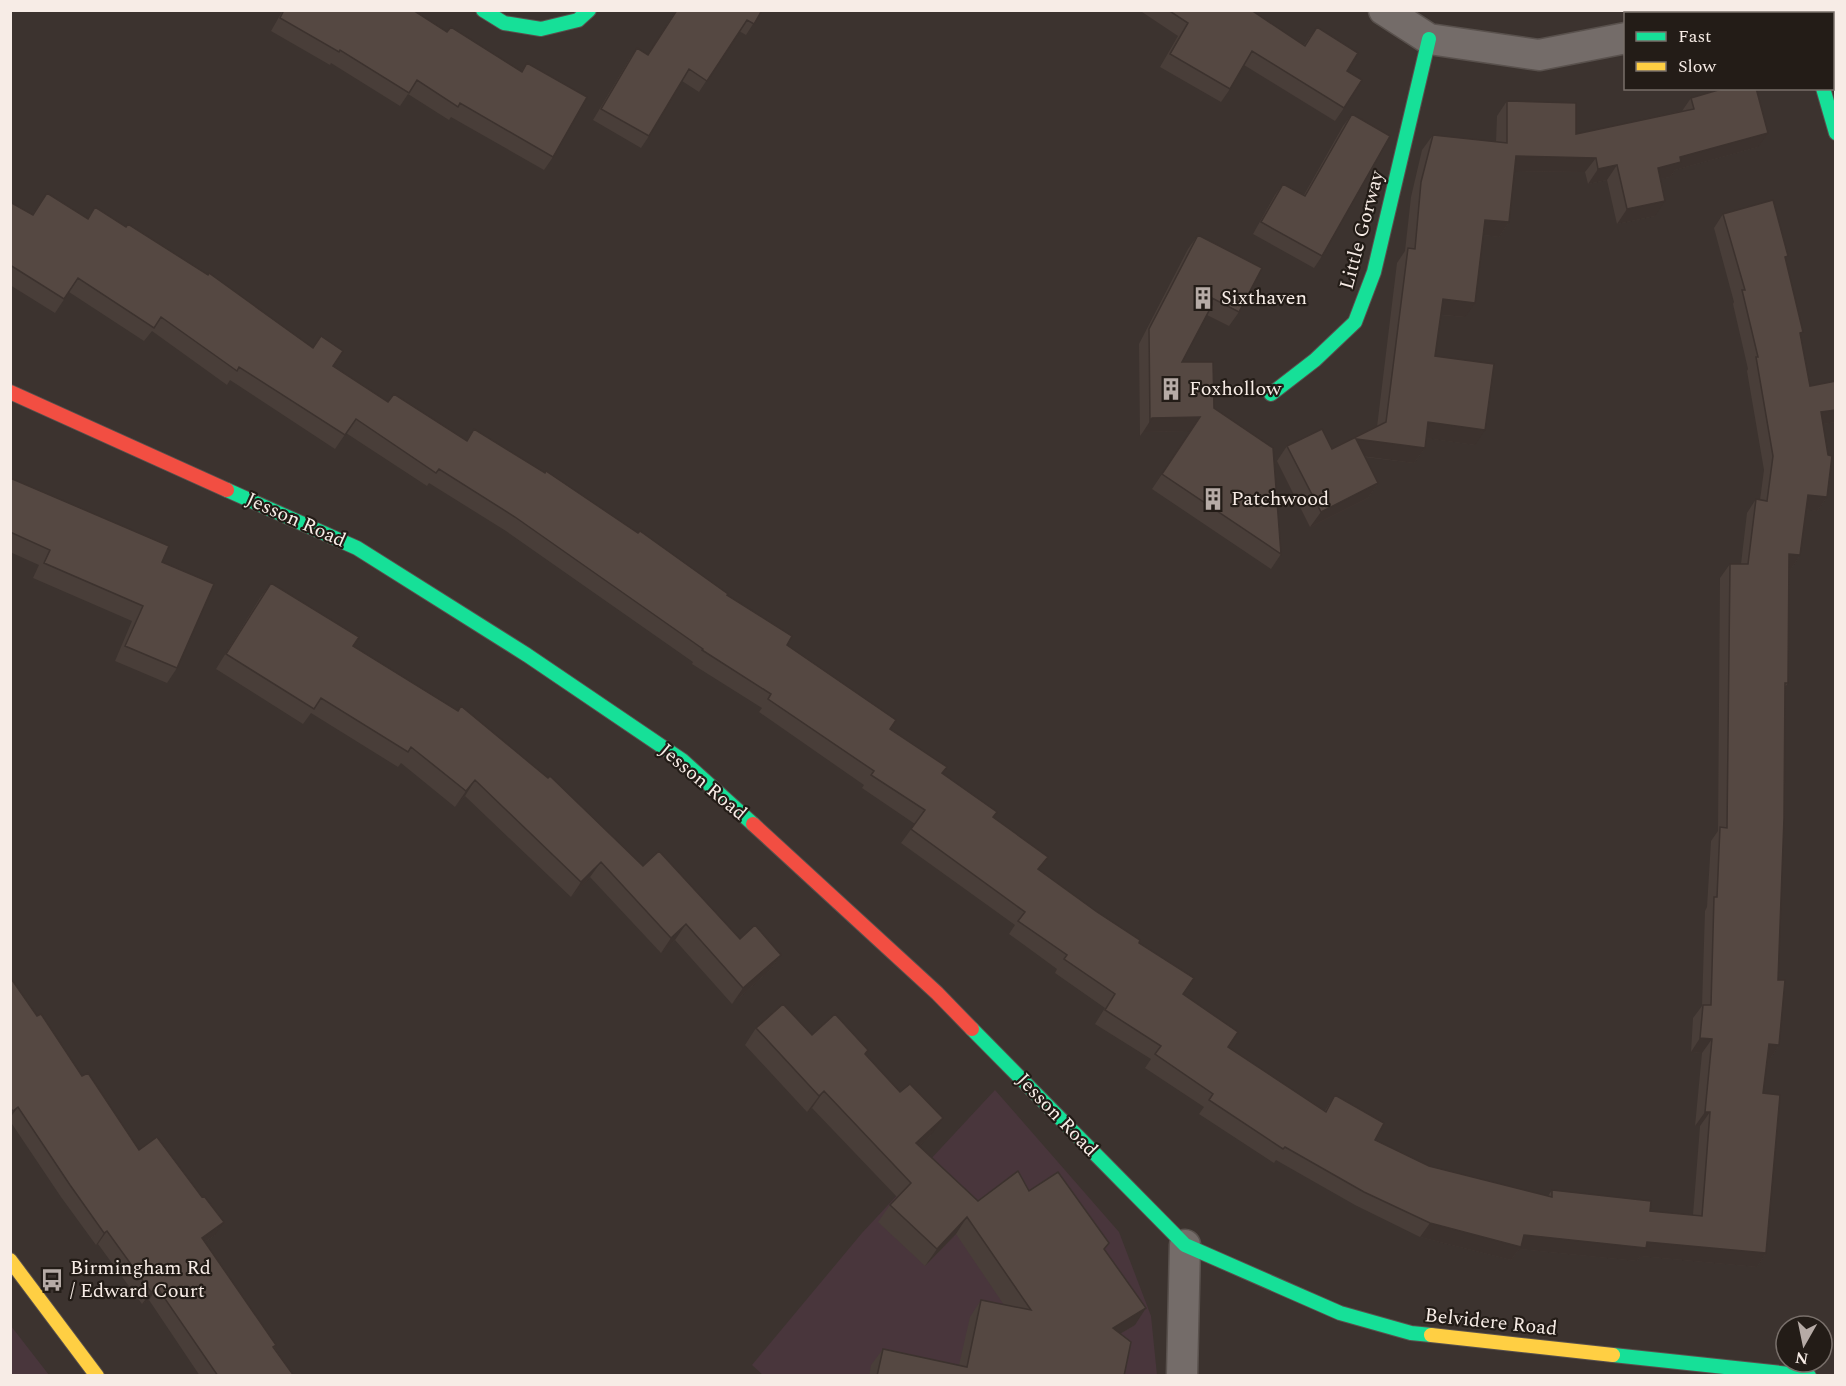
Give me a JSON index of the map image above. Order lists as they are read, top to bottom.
{
  "streets": {
    "street": ["Little Gorway", "Jesson Road", "Belvidere Road"]
  },
  "crossings": [
    ["Jesson Road", "Belvidere Road"]
  ],
  "places": {
    "building": ["Sixthaven", "Foxhollow", "Patchwood"],
    "bus stop": ["Birmingham Rd / Edward Court"]
  },
  "legend": ["Fast", "Slow"],
  "north": "bottom"
}
